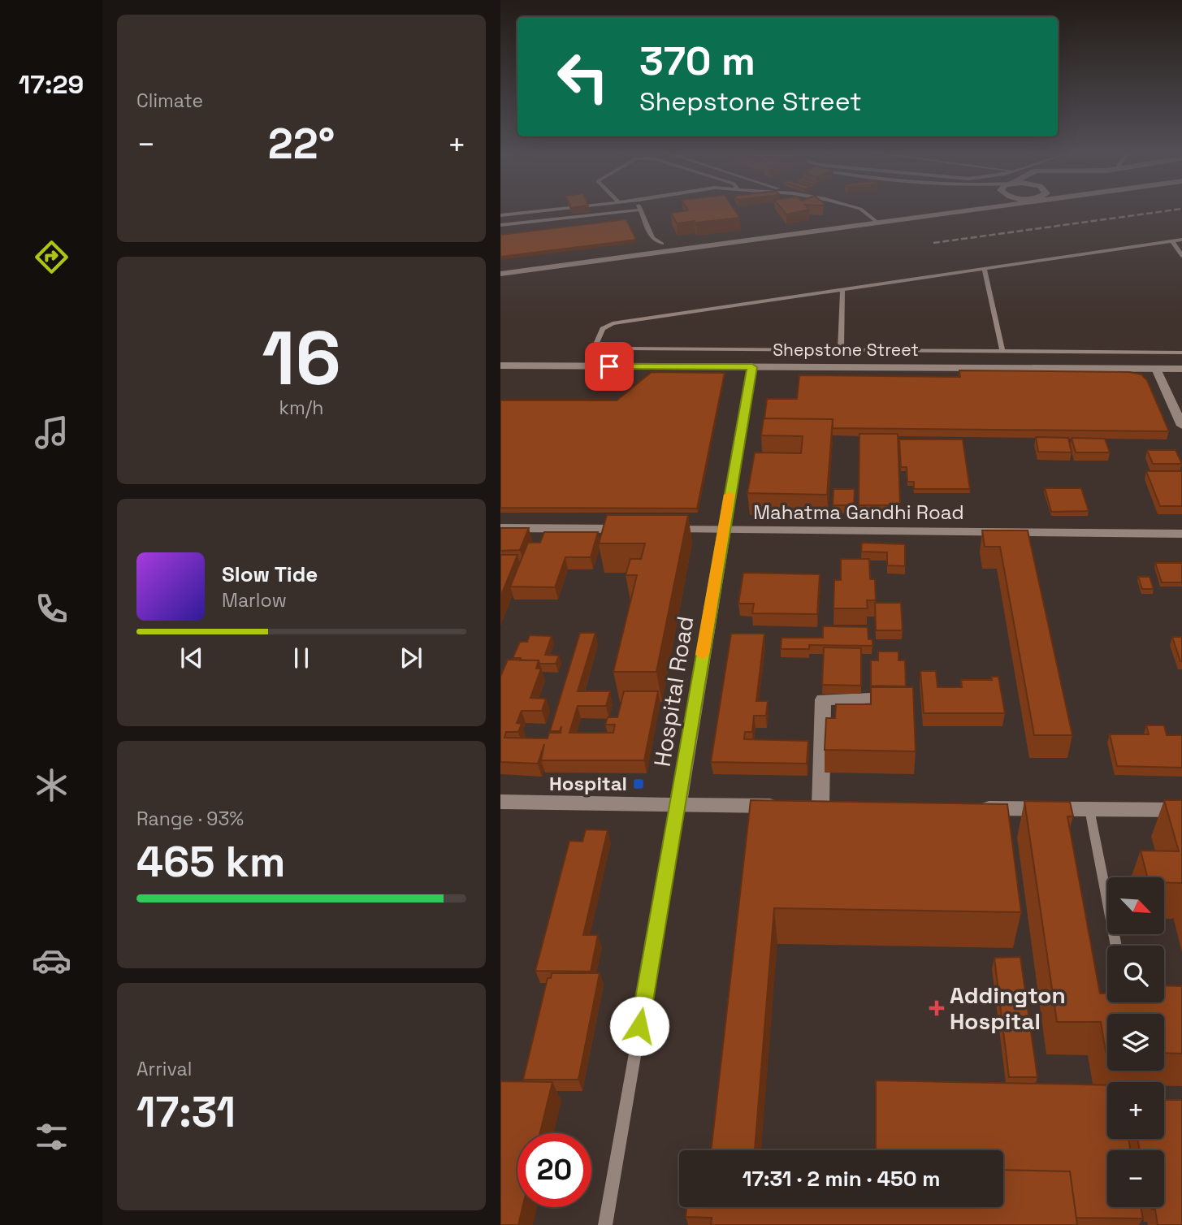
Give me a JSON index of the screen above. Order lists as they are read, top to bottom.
{
  "streets": {
    "street": ["Shepstone Street", "Mahatma Gandhi Road", "Hospital Road"]
  },
  "crossings": [
    ["Shepstone Street", "Hospital Road"],
    ["Mahatma Gandhi Road", "Hospital Road"]
  ],
  "places": {
    "transit": ["Hospital"],
    "health": ["Addington Hospital"]
  },
  "north": "bottom right",
  "page": {
    "tabs": "17:29",
    "tile": [
      "Climate",
      ["16", "km/h"],
      ["Range · 93%", "465 km"],
      ["Arrival", "17:31"]
    ],
    "turn": ["370 m", "Shepstone Street"],
    "heat": ["−", "22°", "+"],
    "song": ["Slow Tide", "Marlow"],
    "map_buttons": ["+", "−"],
    "limit": "20",
    "trip": "17:31 · 2 min · 450 m"
  }
}
